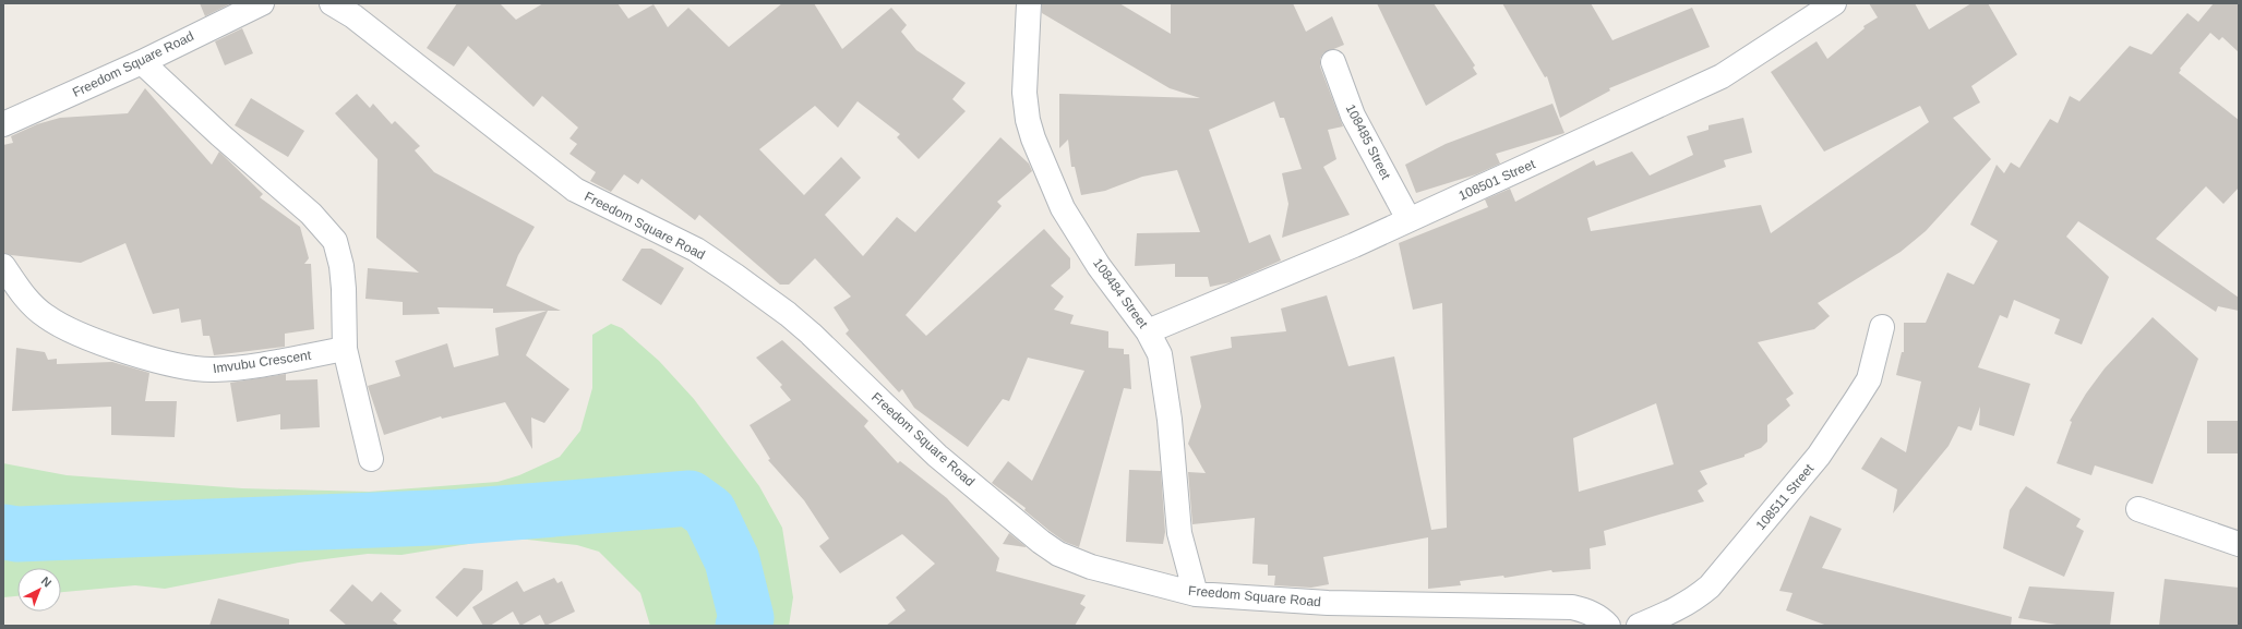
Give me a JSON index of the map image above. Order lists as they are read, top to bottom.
{
  "streets": {
    "street": [
      "Freedom Square Road",
      "108485 Street",
      "108501 Street",
      "108484 Street",
      "Imvubu Crescent",
      "108511 Street"
    ]
  },
  "crossings": [
    ["Freedom Square Road", "108484 Street"],
    ["108485 Street", "108501 Street"],
    ["108501 Street", "108484 Street"]
  ],
  "north": "top right"
}
